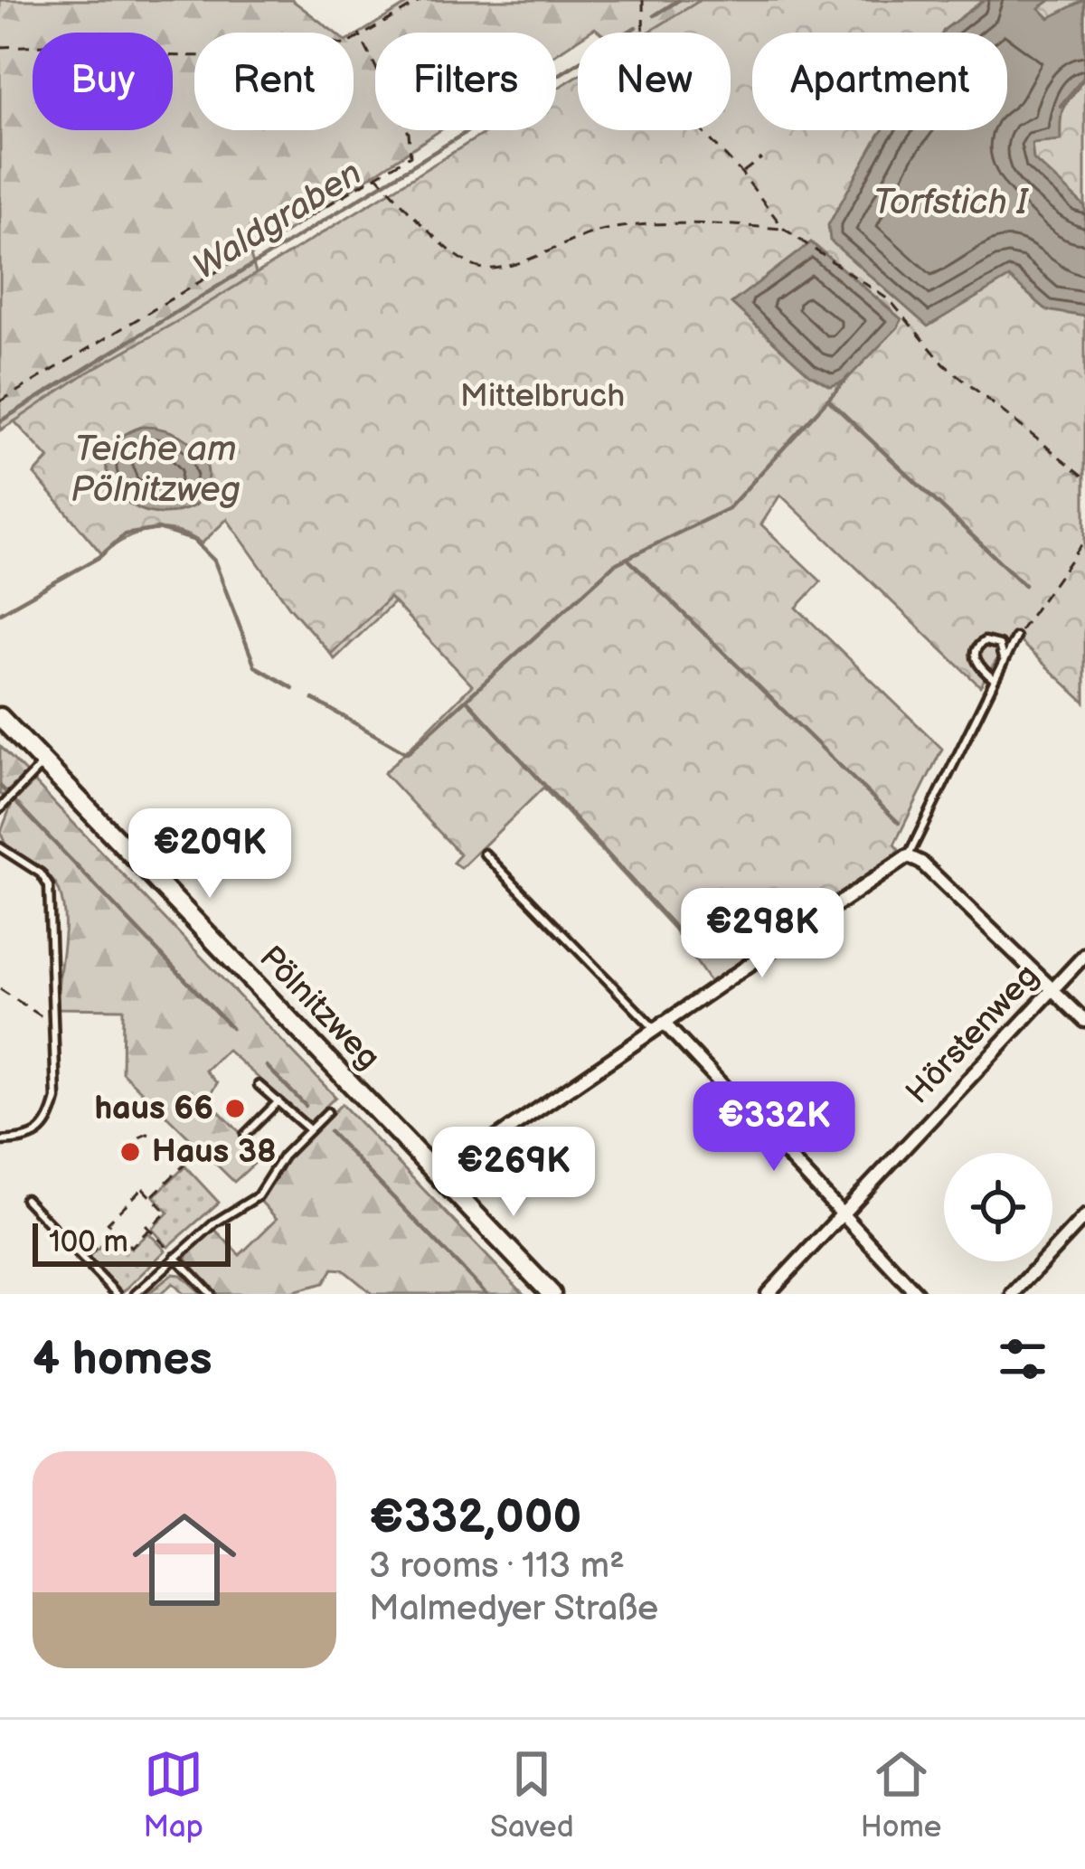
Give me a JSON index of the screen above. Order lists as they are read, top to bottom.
{
  "streets": {
    "street": ["Pölnitzweg", "Hörstenweg"]
  },
  "water": ["Torfstich I", "Waldgraben", "Teiche am Pölnitzweg"],
  "parks": ["Mittelbruch"],
  "places": ["haus 66", "Haus 38"],
  "scale_bar": "100 m",
  "page": {
    "chip": [
      "Buy",
      "Rent",
      "Filters",
      "New",
      "Apartment"
    ],
    "price": [
      "€209K",
      "€298K",
      "€332K",
      "€269K"
    ],
    "scale": "100 m",
    "heading": "4 homes",
    "list": [
      {
        "name": "€332,000",
        "note": "3 rooms · 113 m² · Malmedyer Straße"
      }
    ],
    "tabs": ["Map", "Saved", "Home"]
  }
}
